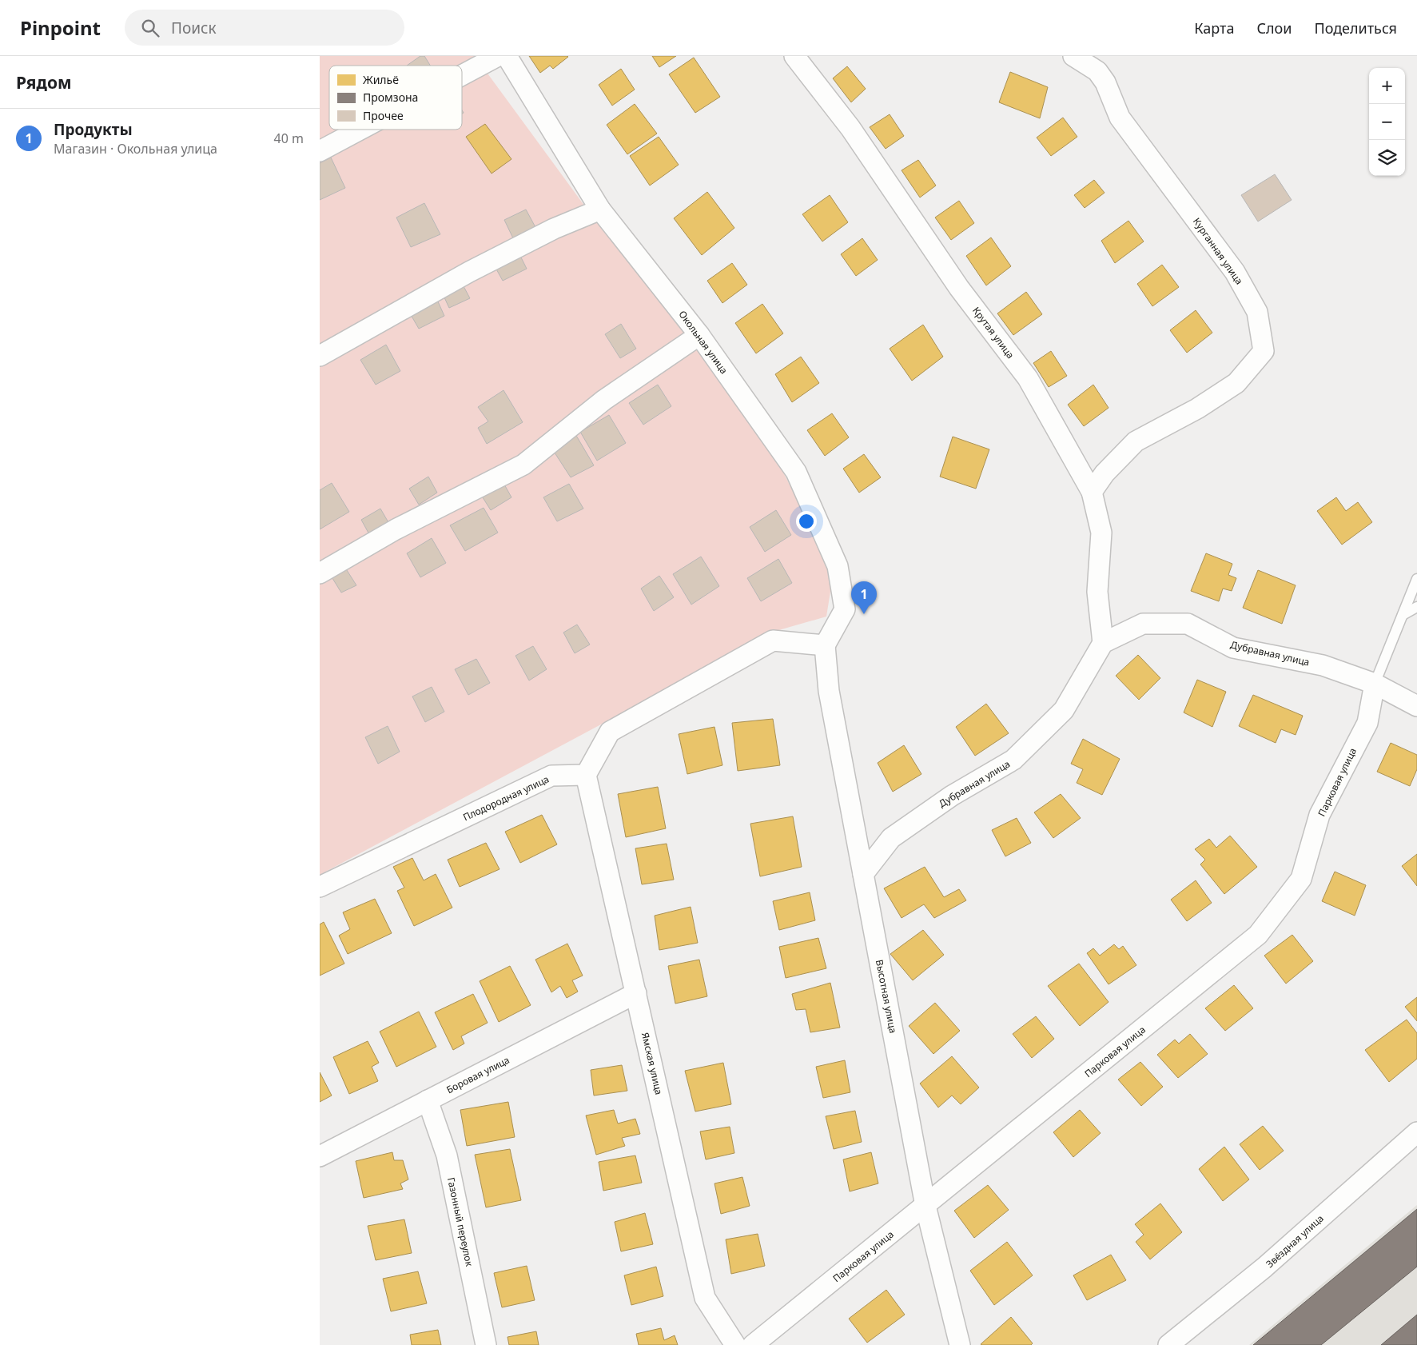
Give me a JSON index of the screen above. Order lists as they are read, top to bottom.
{
  "streets": {
    "street": [
      "Курганная улица",
      "Крутая улица",
      "Окольная улица",
      "Дубравная улица",
      "Парковая улица",
      "Плодородная улица",
      "Высотная улица",
      "Ямская улица",
      "Боровая улица",
      "Газонный переулок",
      "Звёздная улица"
    ]
  },
  "crossings": [
    ["Курганная улица", "Крутая улица"],
    ["Крутая улица", "Дубравная улица"],
    ["Окольная улица", "Высотная улица"],
    ["Дубравная улица", "Парковая улица"],
    ["Дубравная улица", "Высотная улица"],
    ["Парковая улица", "Высотная улица"],
    ["Плодородная улица", "Ямская улица"],
    ["Ямская улица", "Боровая улица"],
    ["Боровая улица", "Газонный переулок"]
  ],
  "legend": ["Жильё", "Промзона", "Прочее"],
  "page": {
    "header": "Pinpoint",
    "search": "Поиск",
    "nav": ["Карта", "Слои", "Поделиться"],
    "heading": "Рядом",
    "map_buttons": ["+", "−"],
    "list": [
      {
        "mark": "1",
        "name": "Продукты",
        "note": "Магазин · Окольная улица",
        "value": "40 m"
      }
    ],
    "pins": "1"
  }
}
